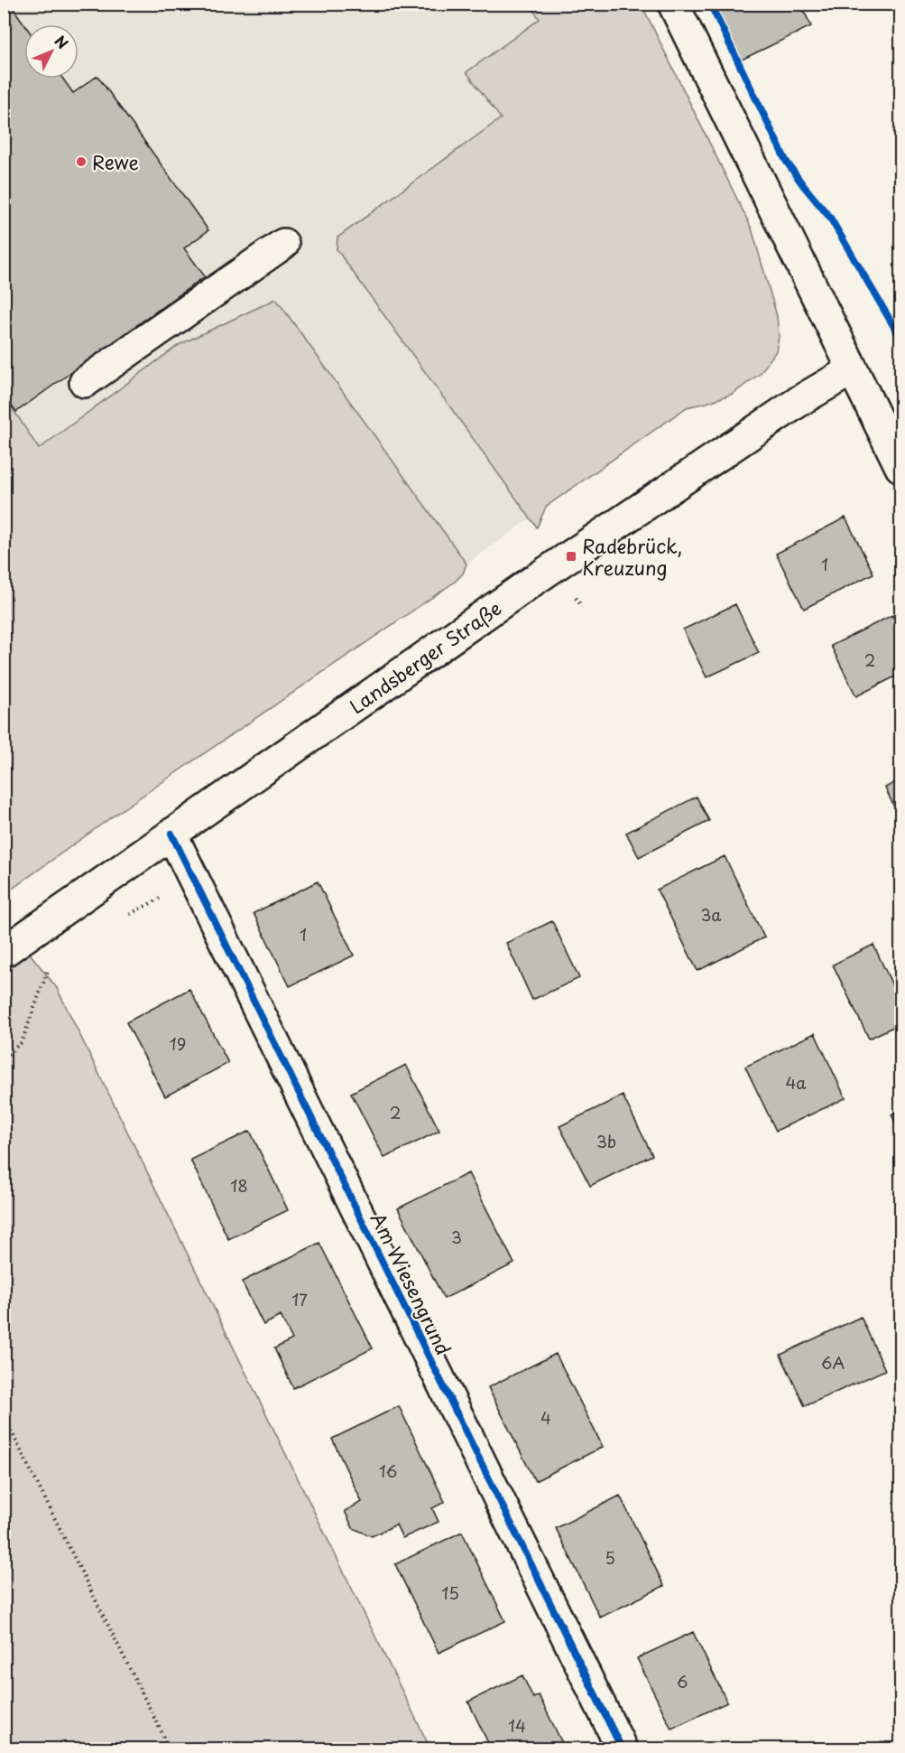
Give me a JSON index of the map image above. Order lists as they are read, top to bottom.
{
  "streets": {
    "main road": ["Landsberger Straße", "Am Wiesengrund"]
  },
  "crossings": [
    ["Landsberger Straße", "Am Wiesengrund"]
  ],
  "places": {
    "other": ["Rewe"],
    "transit": ["Radebrück, Kreuzung"]
  },
  "house_numbers": [
    "1",
    "2",
    "3a",
    "1",
    "19",
    "4a",
    "2",
    "3b",
    "18",
    "3",
    "17",
    "6A",
    "4",
    "16",
    "5",
    "15",
    "6",
    "14"
  ],
  "north": "top right"
}
